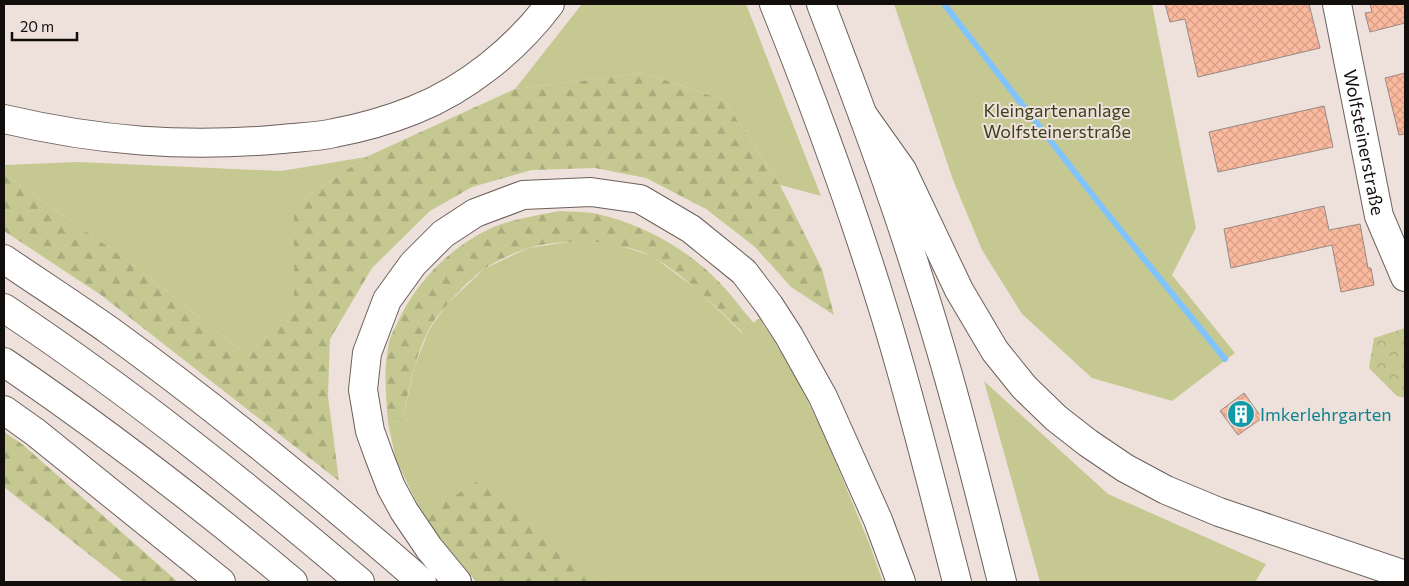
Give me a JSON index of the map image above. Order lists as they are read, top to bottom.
{
  "streets": {
    "main road": ["Wolfsteinerstraße"]
  },
  "parks": ["Kleingartenanlage Wolfsteinerstraße"],
  "places": {
    "building": ["Imkerlehrgarten"]
  },
  "scale_bar": "20 m"
}
